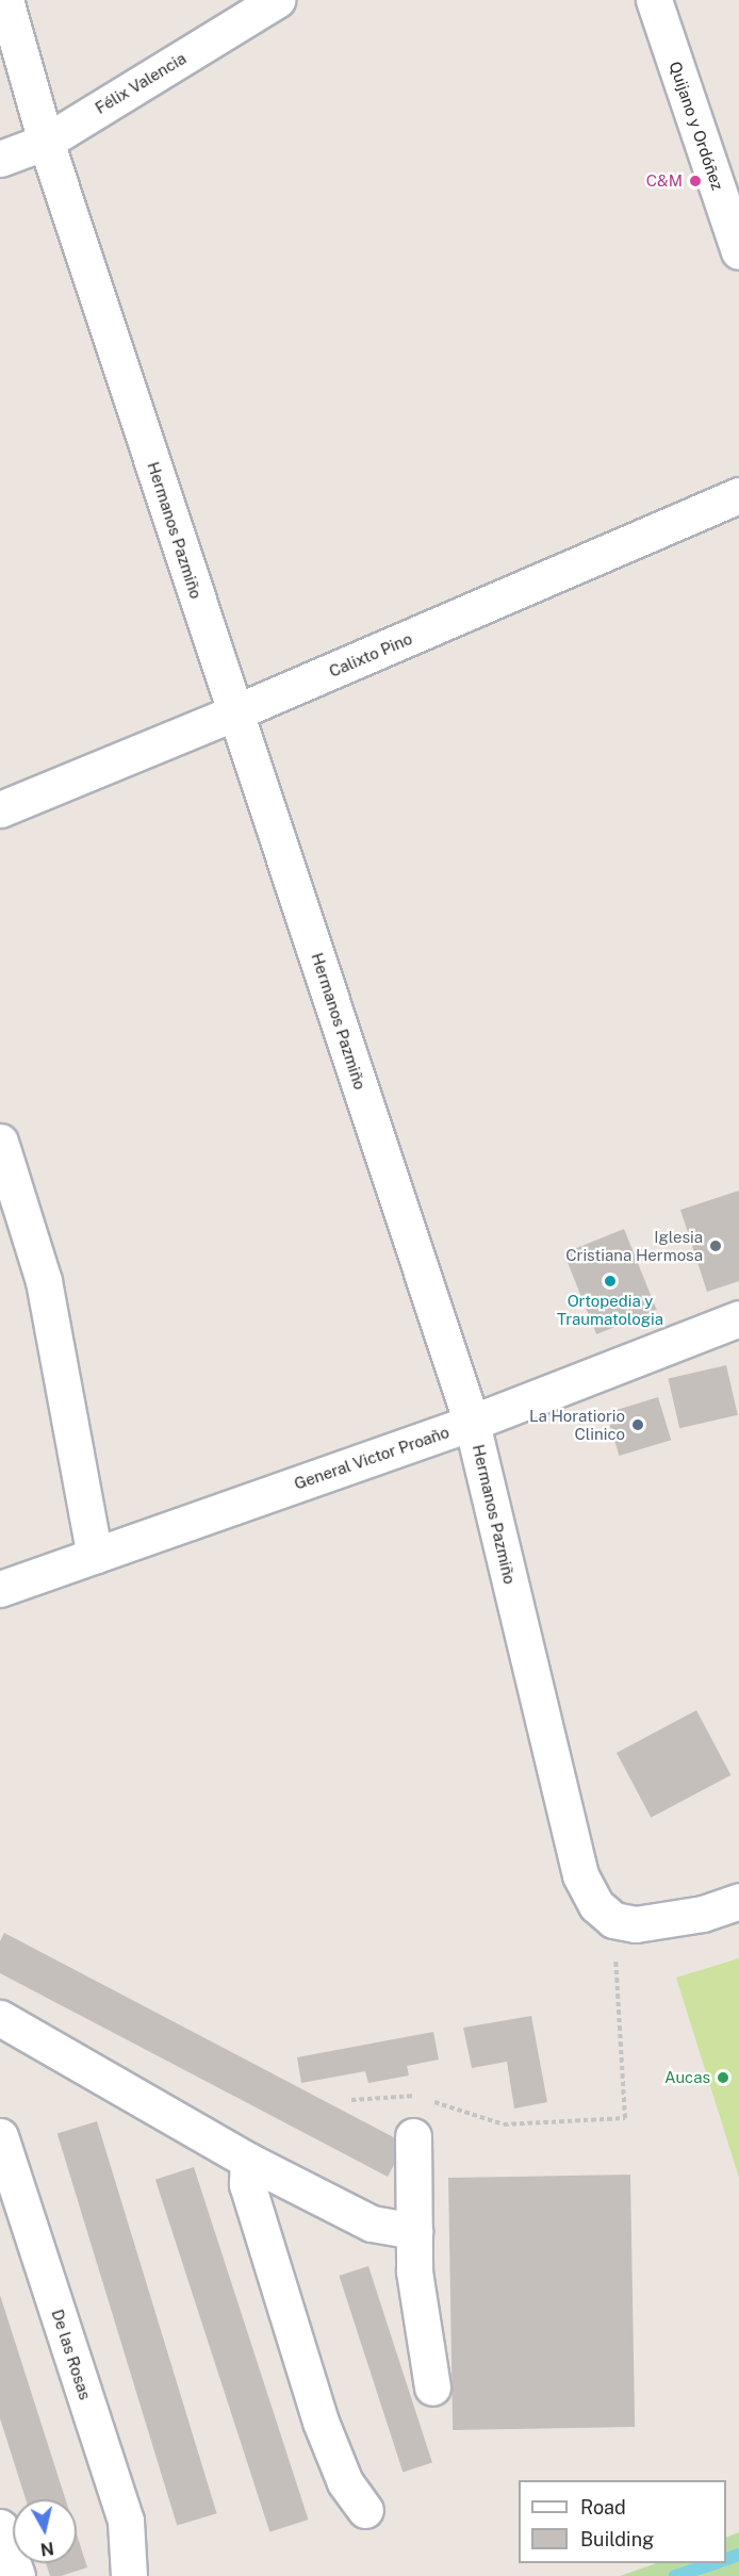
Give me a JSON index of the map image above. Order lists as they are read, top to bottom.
{
  "streets": {
    "street": [
      "Félix Valencia",
      "Quijano y Ordóñez",
      "Hermanos Pazmiño",
      "Calixto Pino",
      "General Victor Proaño",
      "De las Rosas"
    ]
  },
  "crossings": [
    ["Félix Valencia", "Hermanos Pazmiño"],
    ["Hermanos Pazmiño", "Calixto Pino"],
    ["Hermanos Pazmiño", "General Victor Proaño"]
  ],
  "places": [
    "C&M",
    "Iglesia Cristiana Hermosa",
    "Ortopedia y Traumatologia",
    "La Horatiorio Clinico",
    "Aucas"
  ],
  "legend": ["Road", "Building"],
  "north": "bottom"
}
